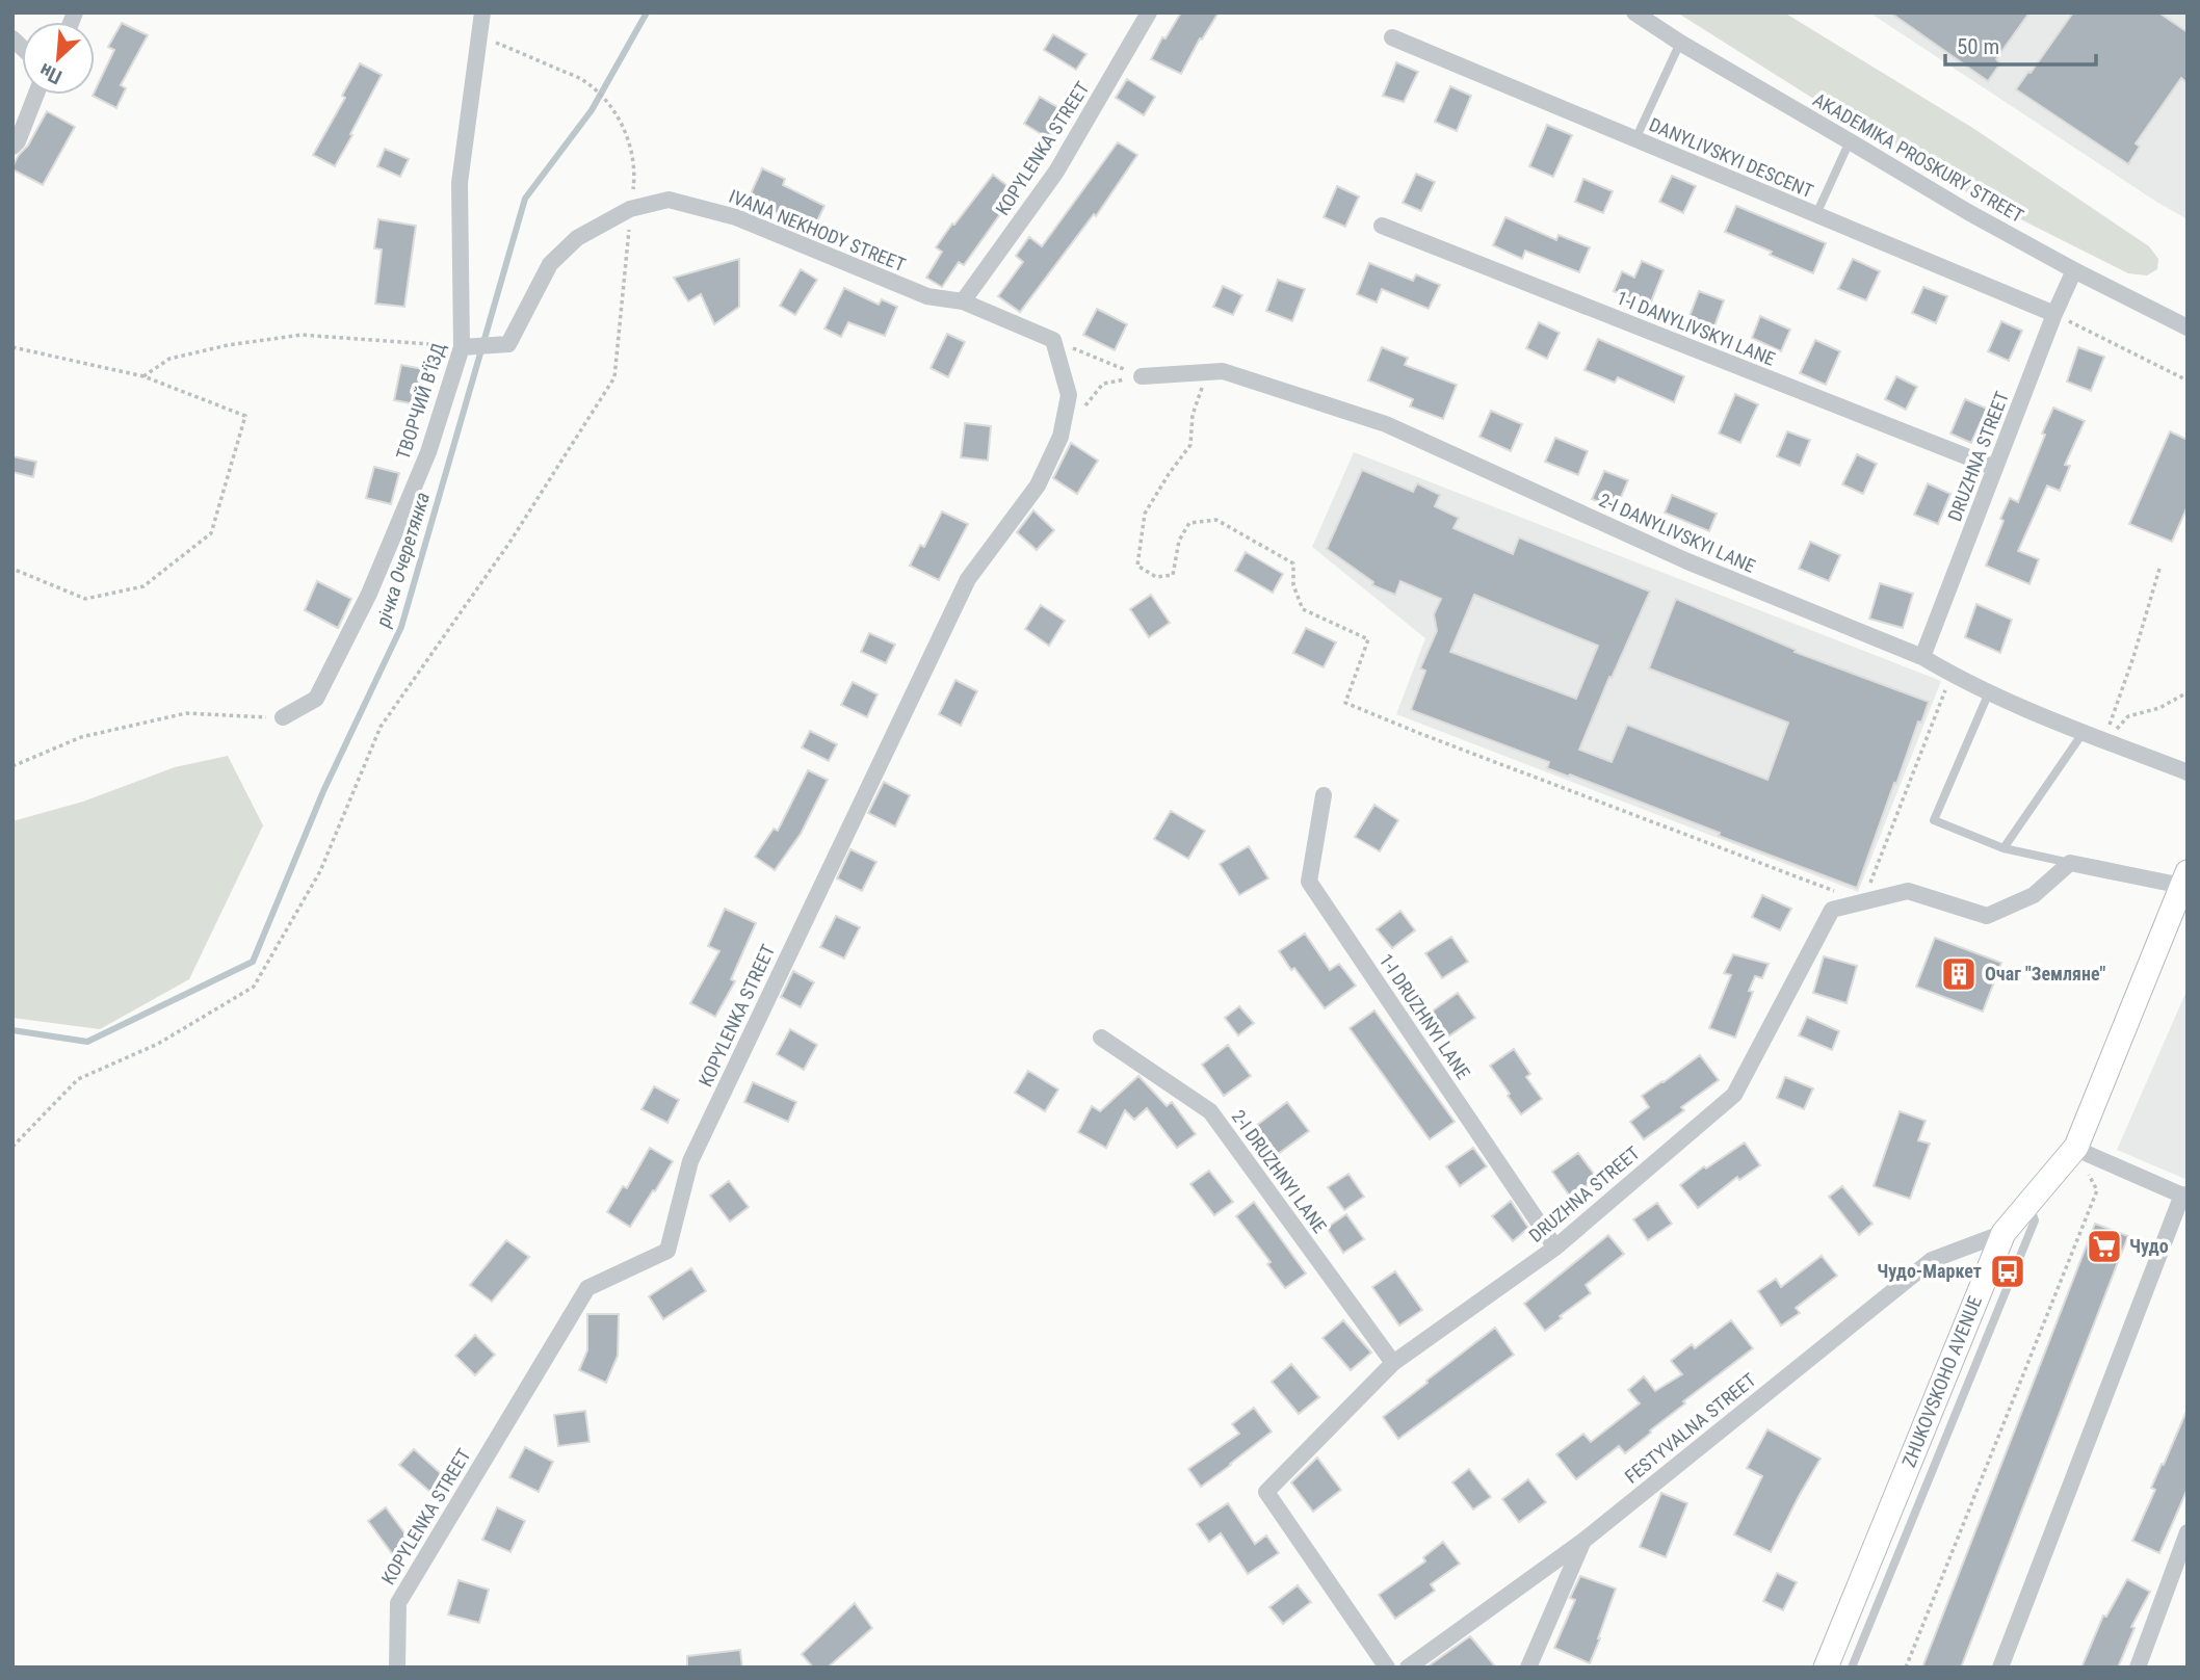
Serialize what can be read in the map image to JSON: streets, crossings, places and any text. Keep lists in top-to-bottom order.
{
  "streets": {
    "street": [
      "KOPYLENKA STREET",
      "DANYLIVSKYI DESCENT",
      "AKADEMIKA PROSKURY STREET",
      "IVANA NEKHODY STREET",
      "1-I DANYLIVSKYI LANE",
      "ТВОРЧИЙ В’ЇЗД",
      "DRUZHNA STREET",
      "2-I DANYLIVSKYI LANE",
      "1-I DRUZHNYI LANE",
      "2-I DRUZHNYI LANE",
      "ZHUKOVSKOHO AVENUE",
      "FESTYVALNA STREET"
    ]
  },
  "crossings": [
    ["KOPYLENKA STREET", "IVANA NEKHODY STREET"],
    ["DANYLIVSKYI DESCENT", "DRUZHNA STREET"],
    ["AKADEMIKA PROSKURY STREET", "DRUZHNA STREET"],
    ["IVANA NEKHODY STREET", "ТВОРЧИЙ В’ЇЗД"],
    ["1-I DANYLIVSKYI LANE", "DRUZHNA STREET"],
    ["DRUZHNA STREET", "2-I DANYLIVSKYI LANE"],
    ["DRUZHNA STREET", "1-I DRUZHNYI LANE"],
    ["DRUZHNA STREET", "2-I DRUZHNYI LANE"],
    ["ZHUKOVSKOHO AVENUE", "FESTYVALNA STREET"]
  ],
  "water": ["річка Очеретянка"],
  "places": {
    "building": ["Очаг \"Земляне\""],
    "supermarket": ["Чудо"],
    "bus stop": ["Чудо-Маркет"]
  },
  "scale_bar": "50 m",
  "north": "bottom left"
}
